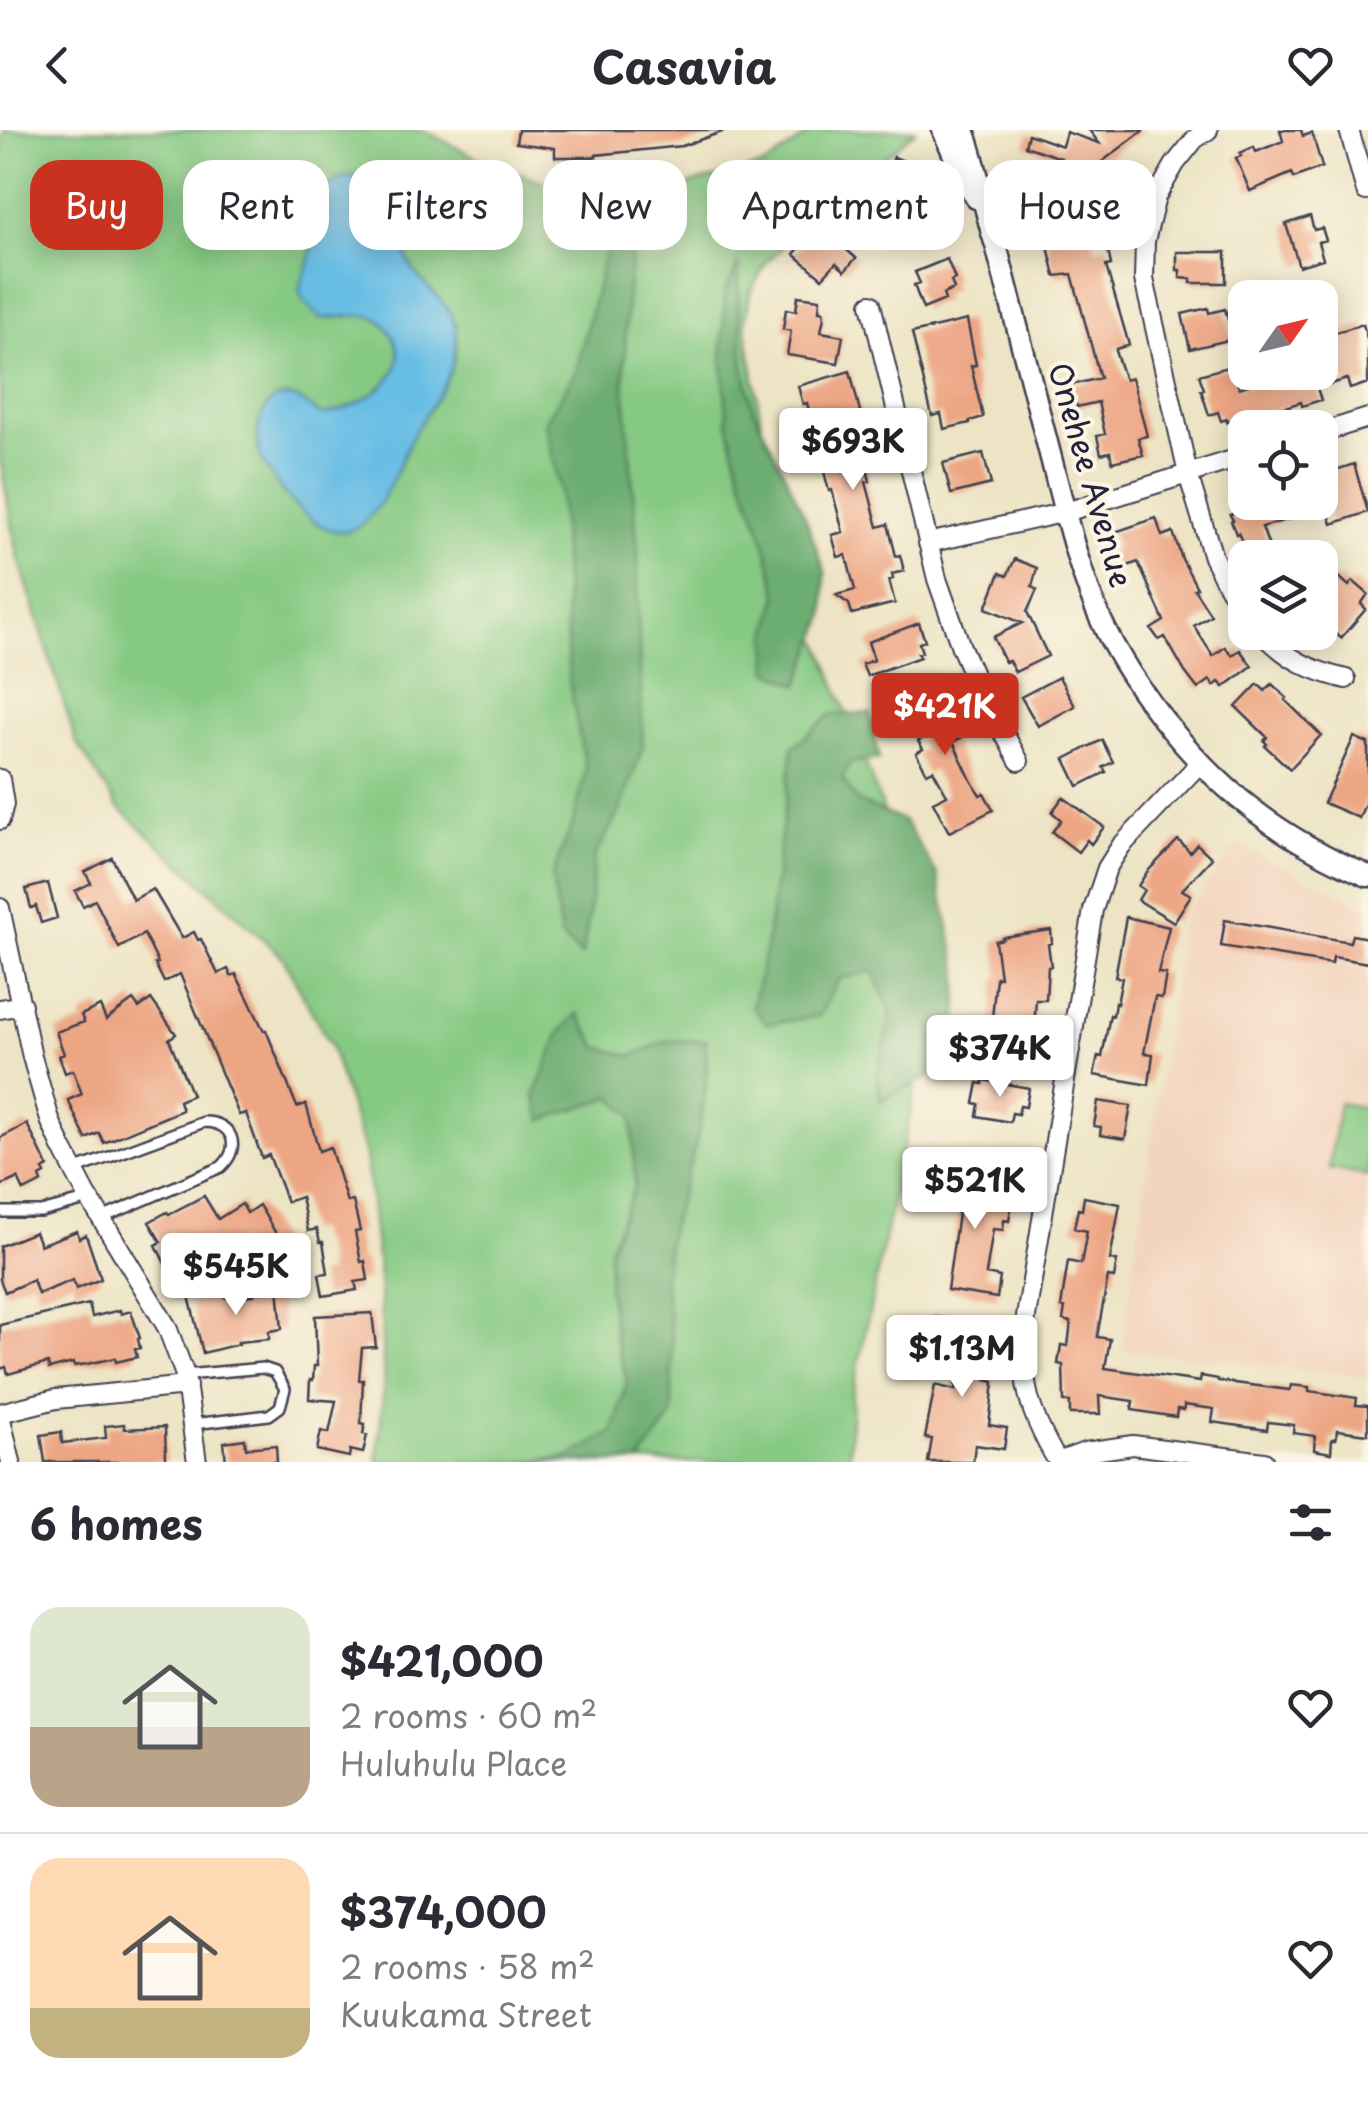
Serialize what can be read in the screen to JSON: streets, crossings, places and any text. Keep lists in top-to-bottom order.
{
  "streets": {
    "street": ["Onehee Avenue"]
  },
  "north": "top right",
  "page": {
    "header": "Casavia",
    "chip": [
      "Buy",
      "Rent",
      "Filters",
      "New",
      "Apartment",
      "House"
    ],
    "price": [
      "$693K",
      "$421K",
      "$374K",
      "$521K",
      "$545K",
      "$1.13M"
    ],
    "heading": "6 homes",
    "list": [
      {
        "name": "$421,000",
        "note": "2 rooms · 60 m² · Huluhulu Place"
      },
      {
        "name": "$374,000",
        "note": "2 rooms · 58 m² · Kuukama Street"
      }
    ]
  }
}
